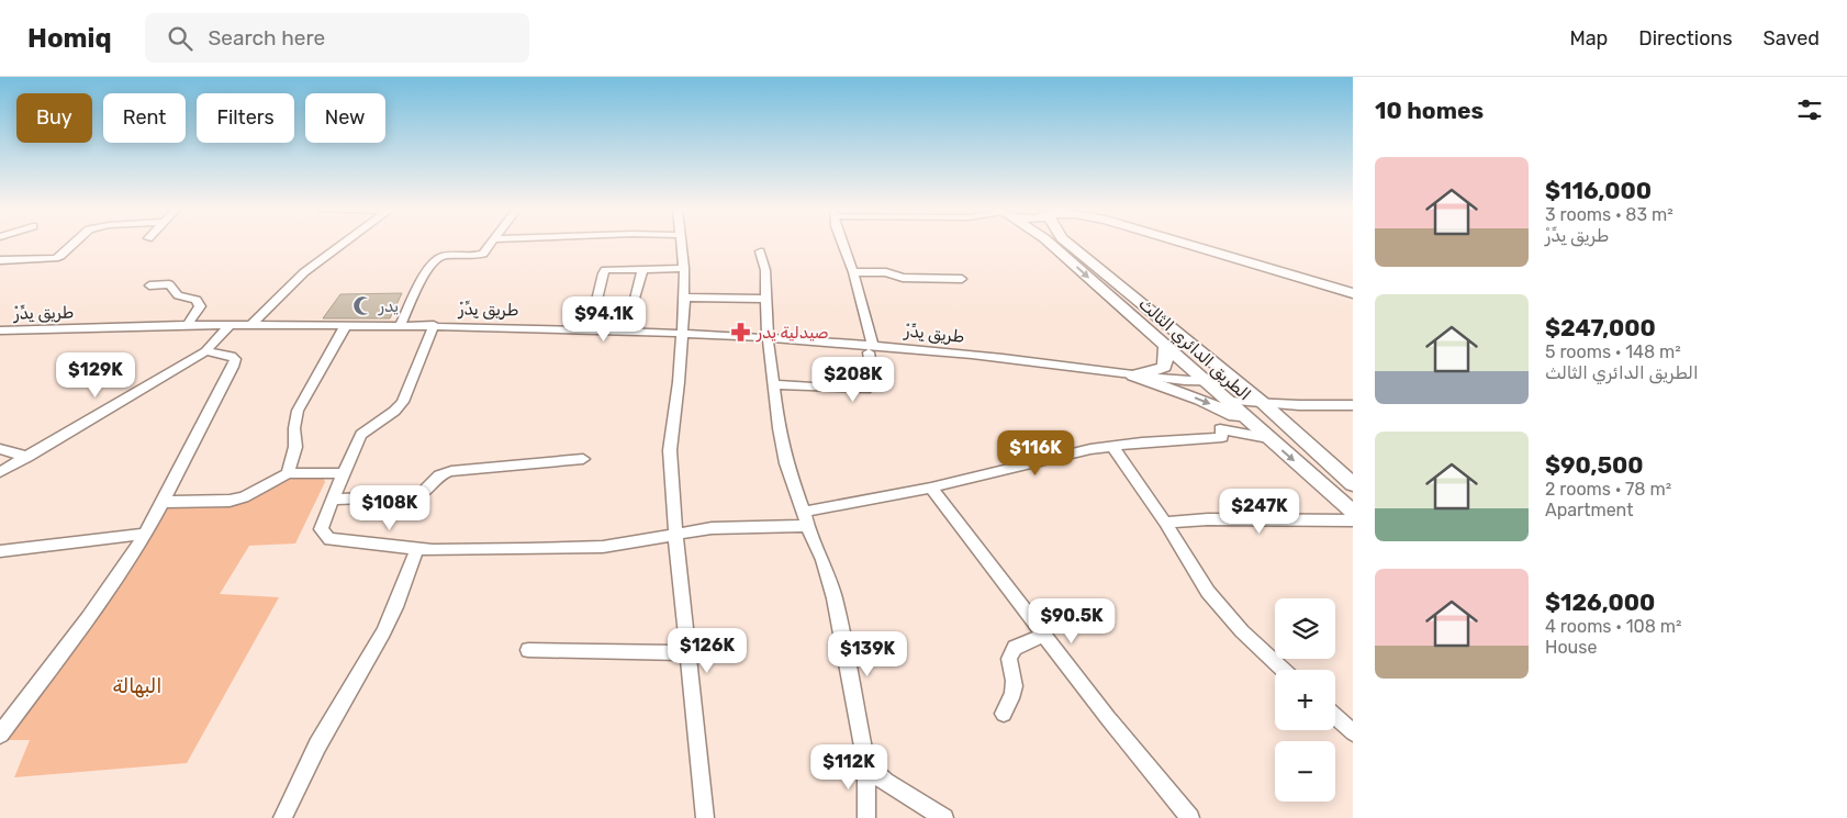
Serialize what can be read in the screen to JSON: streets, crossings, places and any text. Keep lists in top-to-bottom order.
{
  "streets": {
    "main road": ["الطريق الدائري الثالث"],
    "street": ["طريق يِدِّرْ"]
  },
  "crossings": [
    ["طريق يِدِّرْ", "الطريق الدائري الثالث"]
  ],
  "parks": ["البهالة"],
  "places": {
    "mosque": ["يدر"],
    "pharmacy": ["صيدلية يدر"]
  },
  "page": {
    "header": "Homiq",
    "search": "Search here",
    "nav": ["Map", "Directions", "Saved"],
    "heading": "10 homes",
    "chip": [
      "Buy",
      "Rent",
      "Filters",
      "New"
    ],
    "list": [
      {
        "name": "$116,000",
        "note": "3 rooms · 83 m² · طريق يِدِّرْ"
      },
      {
        "name": "$247,000",
        "note": "5 rooms · 148 m² · الطريق الدائري الثالث"
      },
      {
        "name": "$90,500",
        "note": "2 rooms · 78 m² · Apartment"
      },
      {
        "name": "$126,000",
        "note": "4 rooms · 108 m² · House"
      }
    ],
    "price": [
      "$94.1K",
      "$129K",
      "$208K",
      "$116K",
      "$108K",
      "$247K",
      "$90.5K",
      "$126K",
      "$139K",
      "$112K"
    ],
    "map_buttons": ["+", "−"]
  }
}
